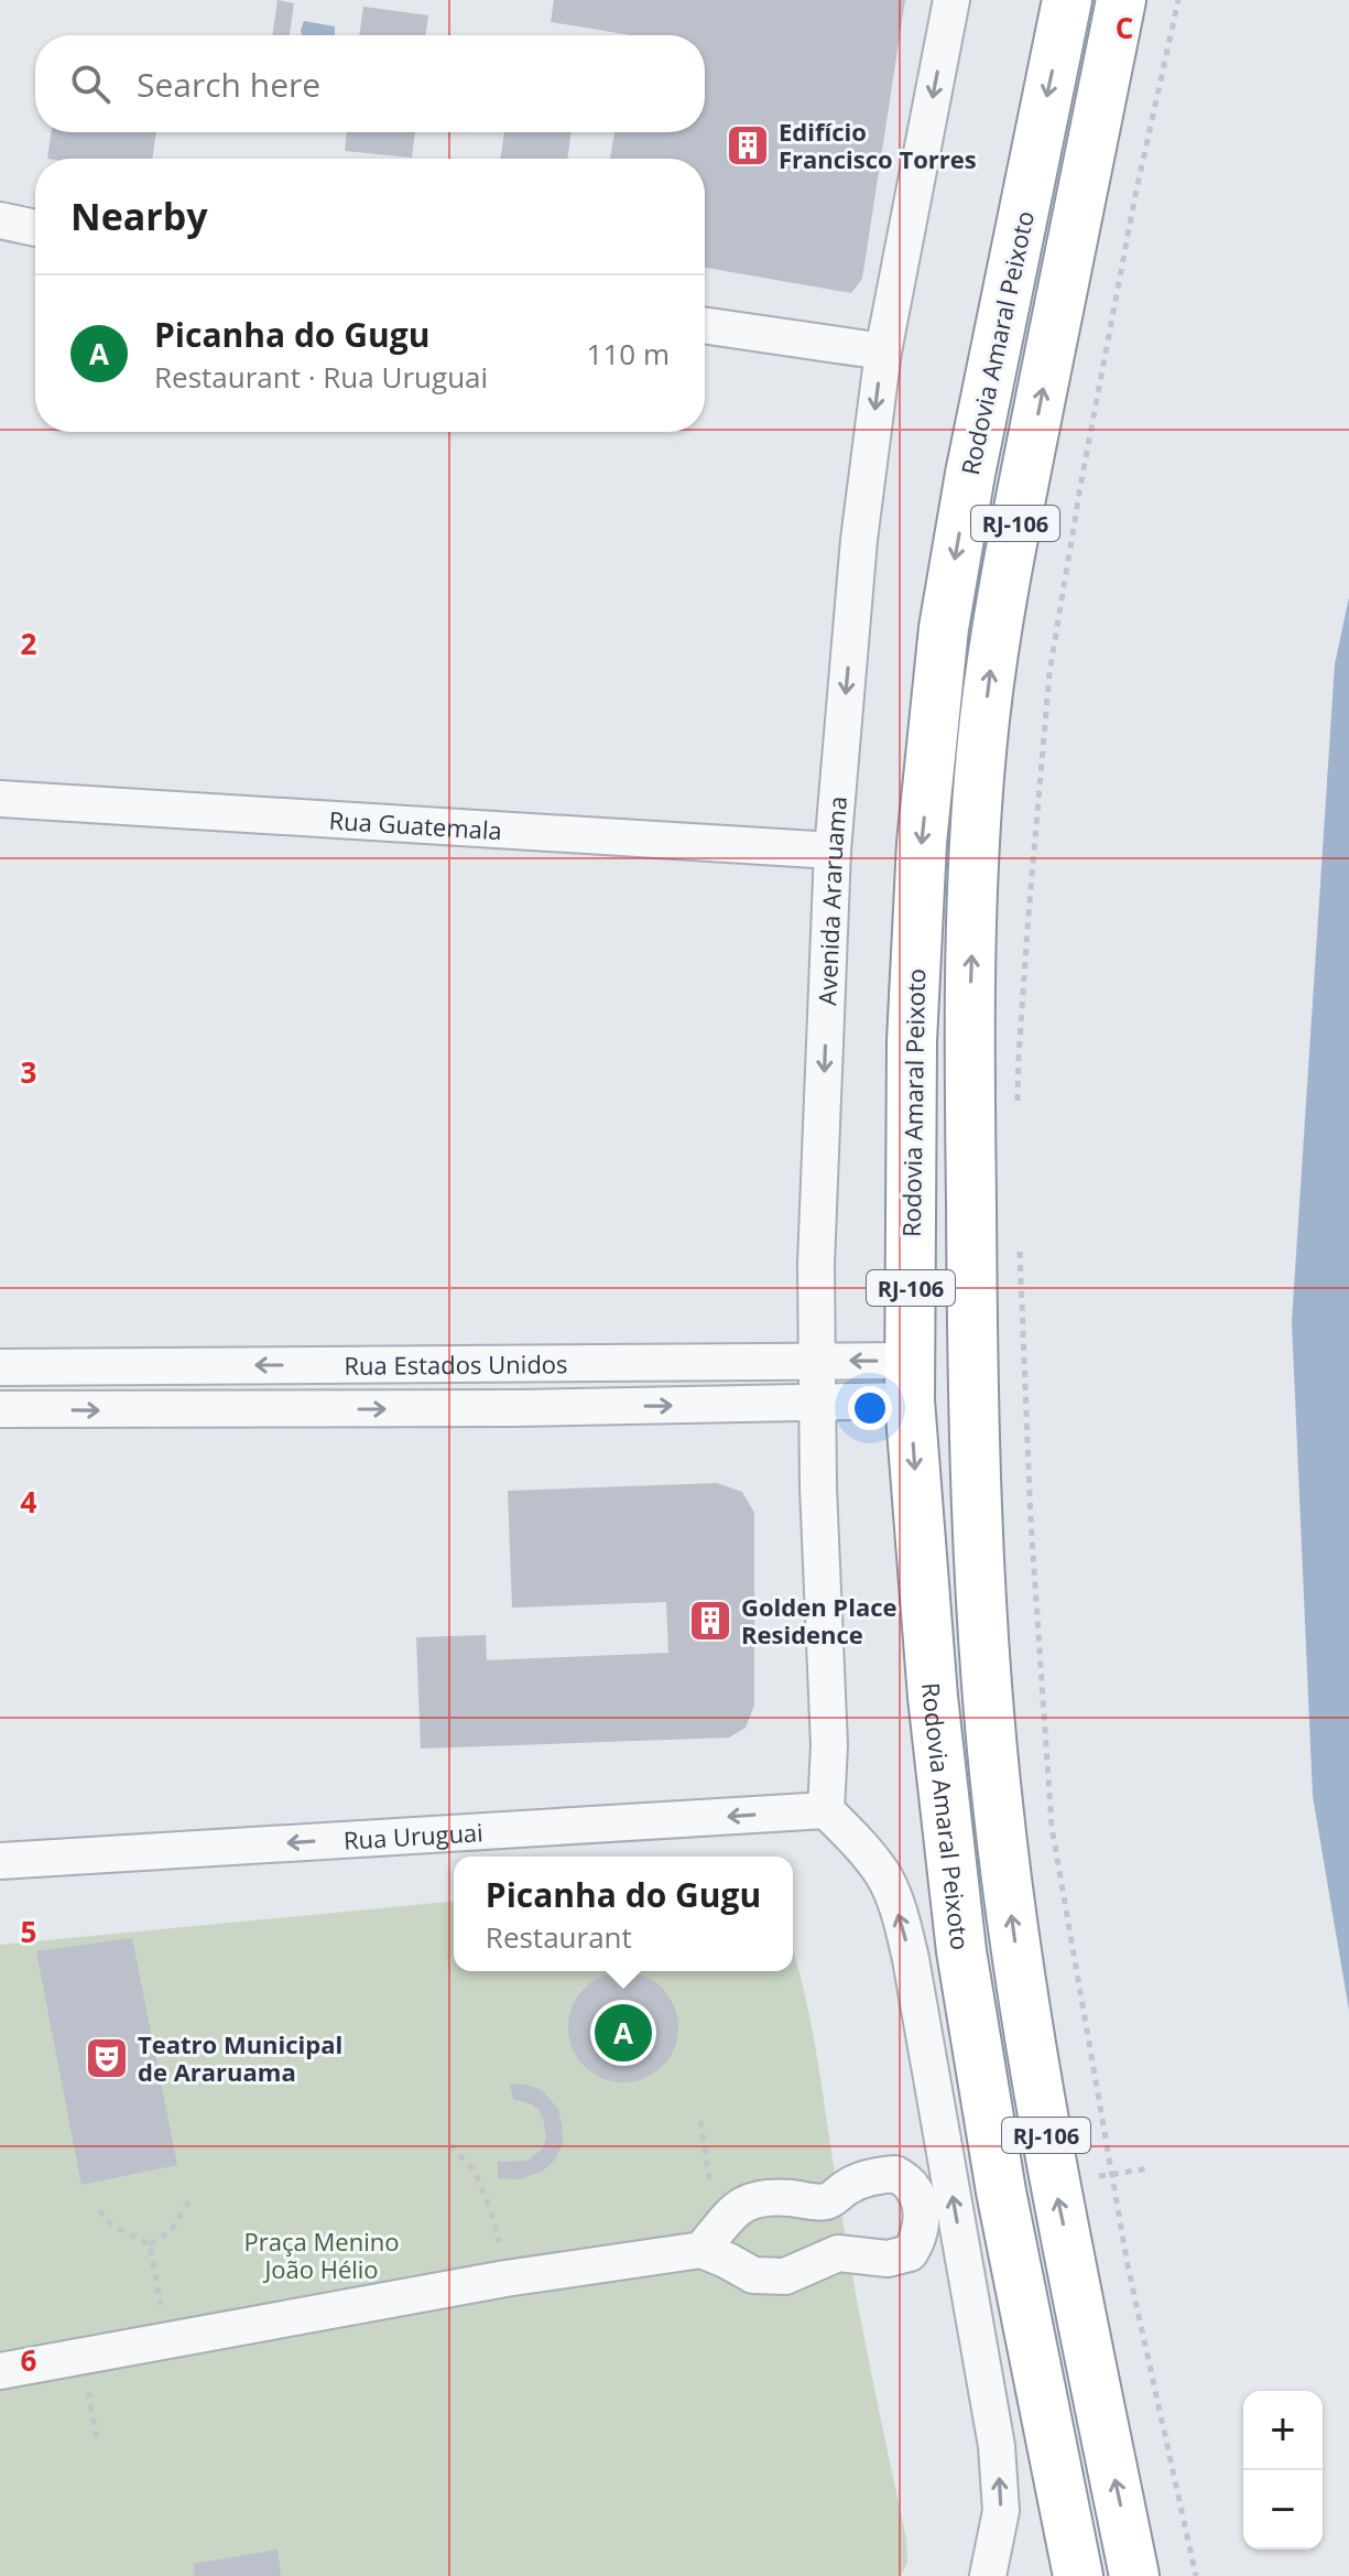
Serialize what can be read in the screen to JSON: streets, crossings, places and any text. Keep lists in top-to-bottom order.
{
  "streets": {
    "highway": ["Rodovia Amaral Peixoto", "RJ-106"],
    "street": [
      "Rua Guatemala",
      "Avenida Araruama",
      "Rua Estados Unidos",
      "Rua Uruguai"
    ]
  },
  "crossings": [
    ["Rodovia Amaral Peixoto", "Rua Estados Unidos"],
    ["Rua Guatemala", "Avenida Araruama"],
    ["Avenida Araruama", "Rua Estados Unidos"],
    ["Avenida Araruama", "Rua Uruguai"]
  ],
  "one_way": ["Avenida Araruama", "Rua Uruguai"],
  "parks": ["Praça Menino João Hélio"],
  "places": {
    "building": ["Edifício Francisco Torres", "Golden Place Residence"],
    "theatre": ["Teatro Municipal de Araruama"]
  },
  "page": {
    "search": "Search here",
    "heading": "Nearby",
    "list": [
      {
        "mark": "A",
        "name": "Picanha do Gugu",
        "note": "Restaurant · Rua Uruguai",
        "value": "110 m"
      }
    ],
    "popup": ["Picanha do Gugu", "Restaurant"],
    "pins": "A",
    "map_buttons": ["+", "−"]
  },
  "grid": {
    "columns": ["C"],
    "rows": [
      "2",
      "3",
      "4",
      "5",
      "6"
    ]
  }
}
